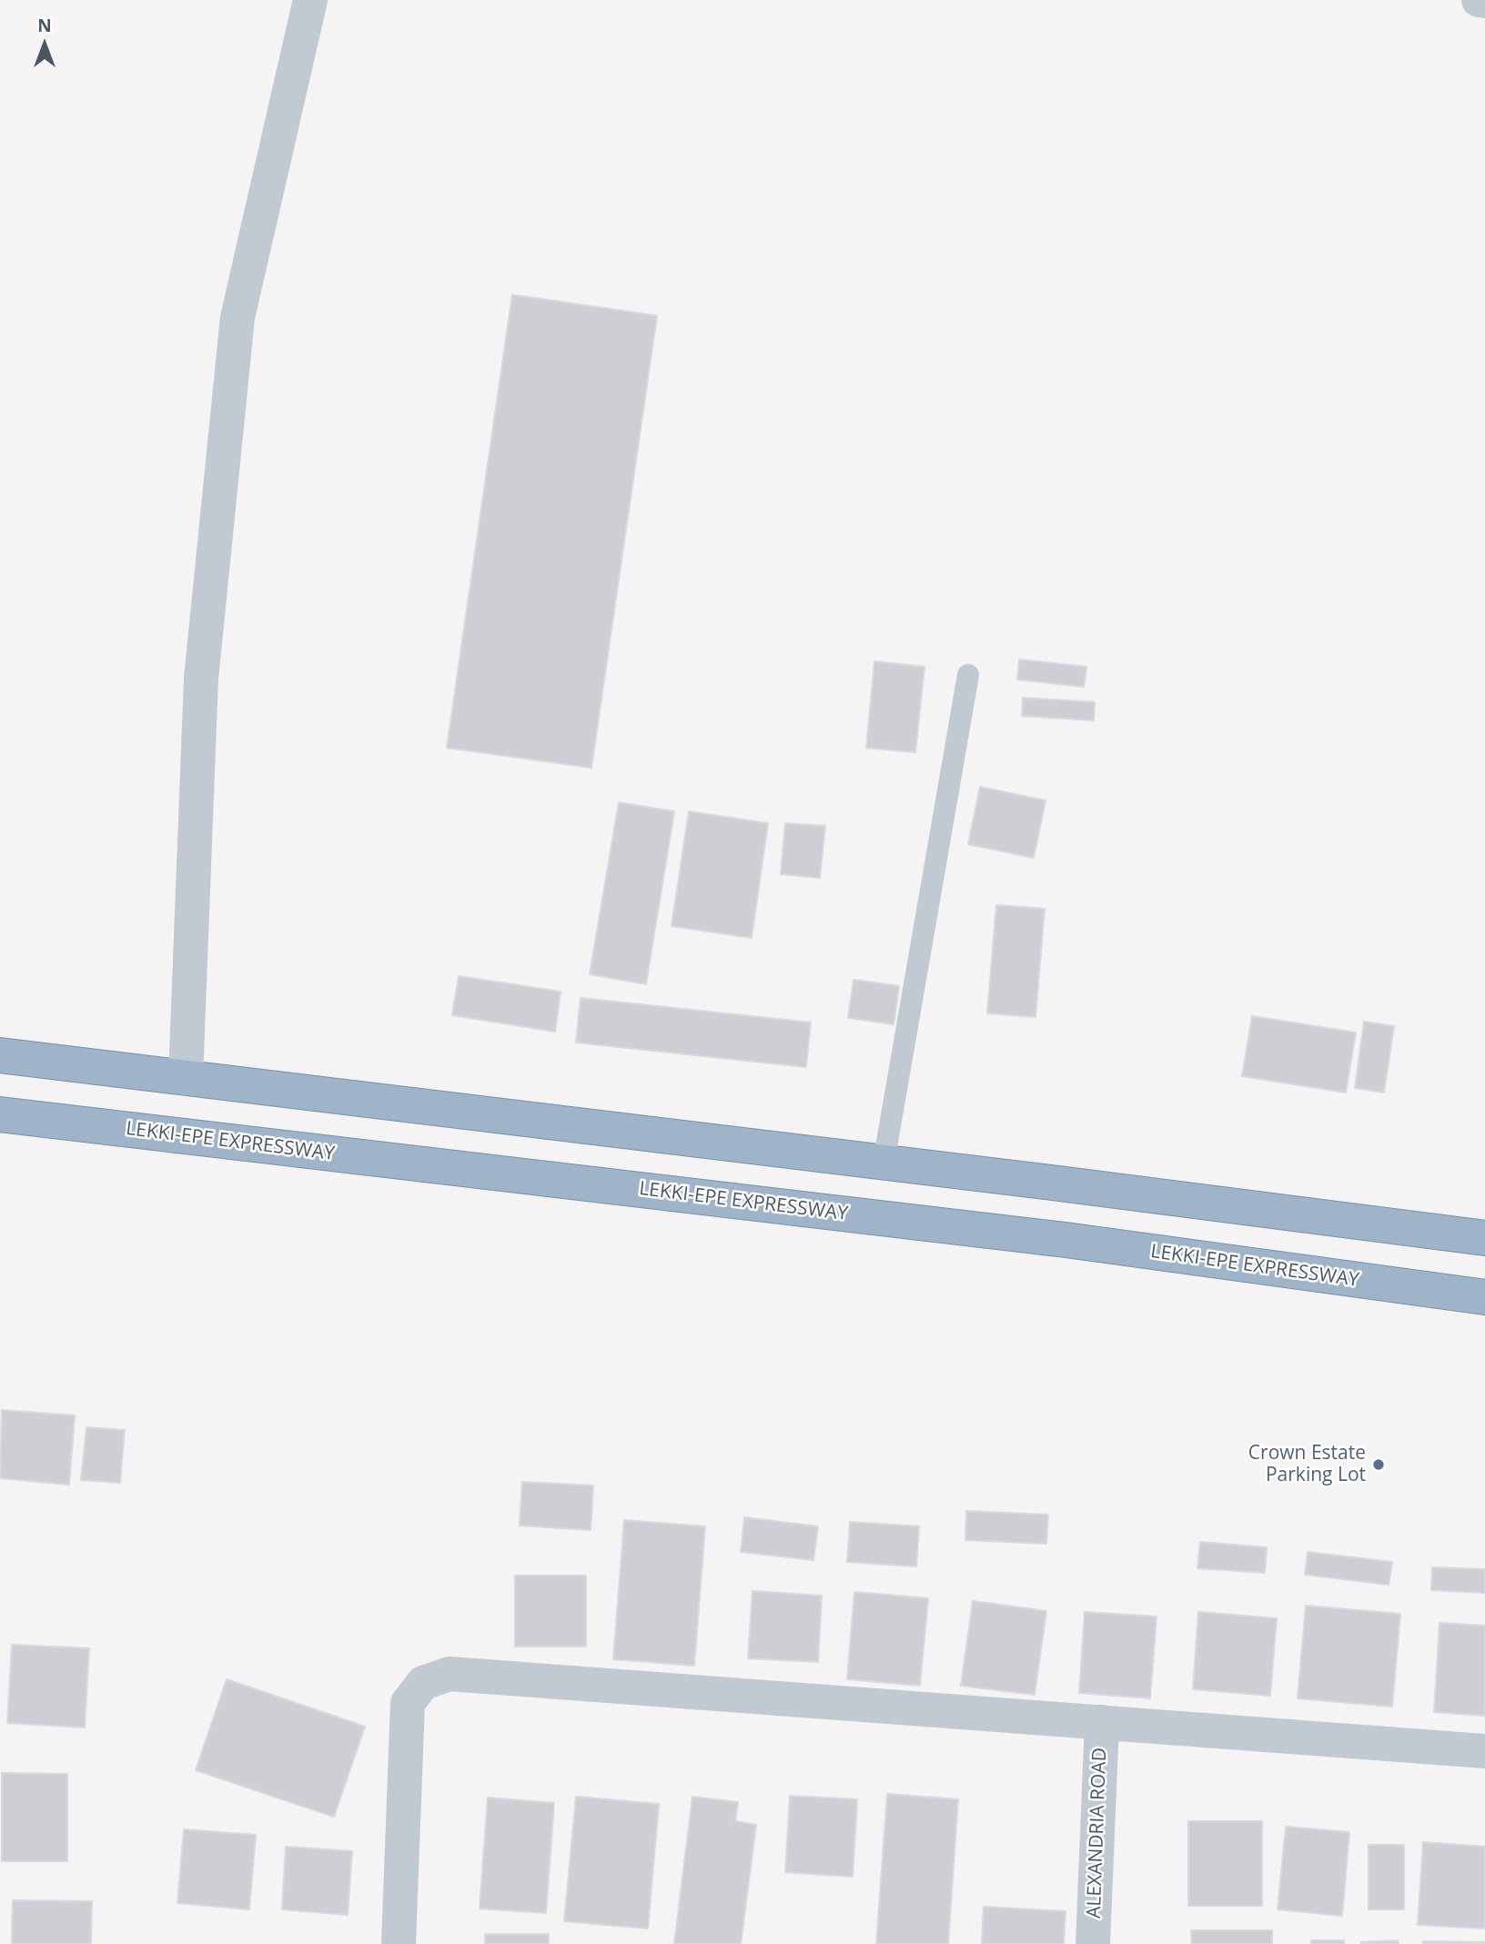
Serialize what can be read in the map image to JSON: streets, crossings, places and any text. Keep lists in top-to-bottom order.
{
  "streets": {
    "highway": ["LEKKI-EPE EXPRESSWAY"],
    "street": ["ALEXANDRIA ROAD"]
  },
  "places": ["Crown Estate Parking Lot"],
  "north": "top"
}
